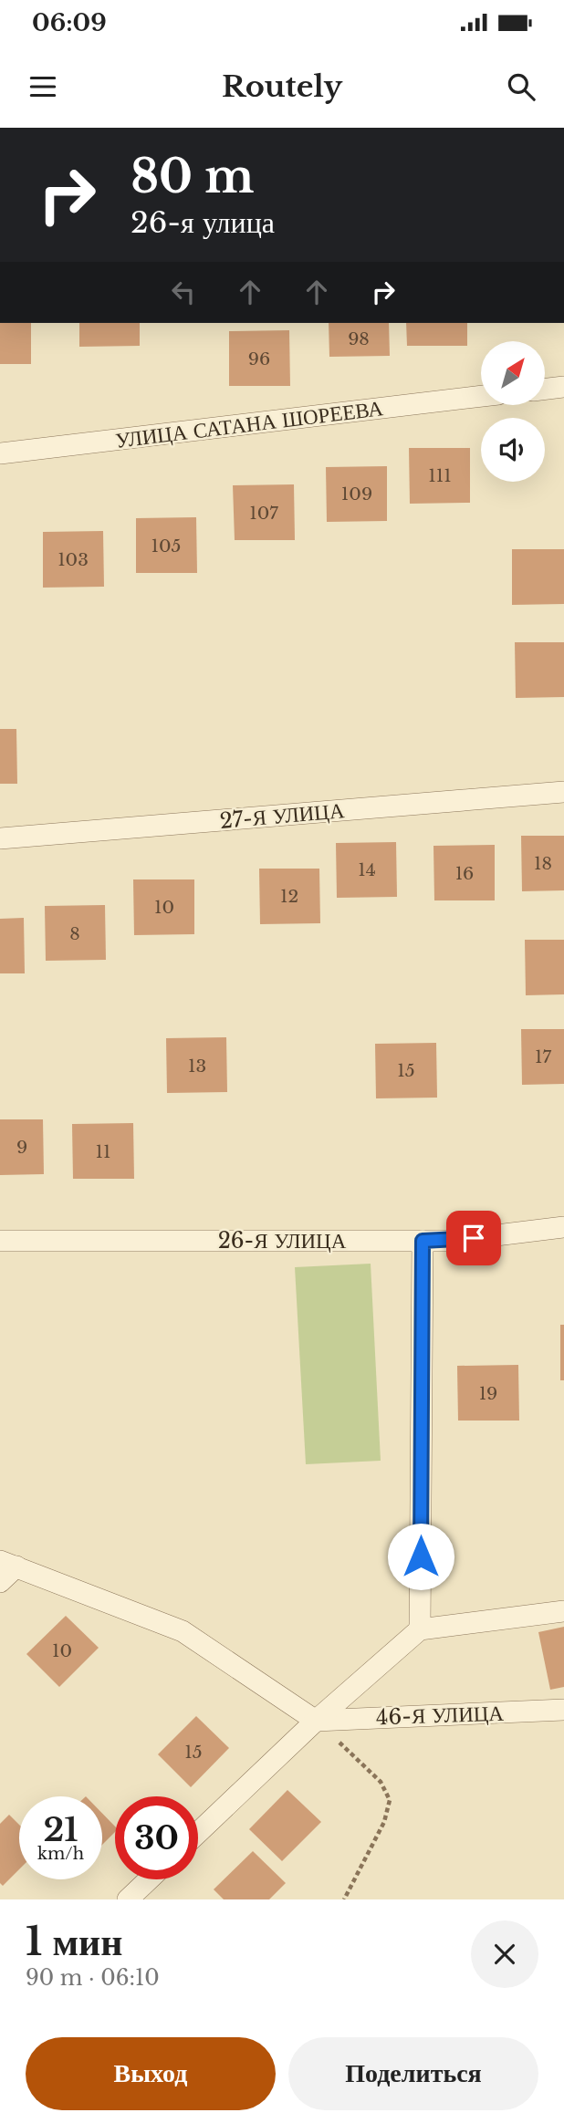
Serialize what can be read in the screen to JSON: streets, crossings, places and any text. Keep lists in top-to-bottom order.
{
  "streets": {
    "street": [
      "УЛИЦА САТАНА ШОРЕЕВА",
      "27-Я УЛИЦА",
      "26-Я УЛИЦА",
      "46-Я УЛИЦА"
    ]
  },
  "house_numbers": [
    "98",
    "96",
    "111",
    "109",
    "107",
    "105",
    "103",
    "18",
    "14",
    "16",
    "12",
    "10",
    "8",
    "17",
    "13",
    "15",
    "9",
    "11",
    "19",
    "10",
    "15"
  ],
  "north": "top right",
  "page": {
    "status": "06:09",
    "header": "Routely",
    "turn": ["80 m", "26-я улица"],
    "speed": "21 km/h",
    "limit": "30",
    "heading": ["1 мин", "90 m · 06:10"],
    "buttons": ["Выход", "Поделиться"]
  }
}
